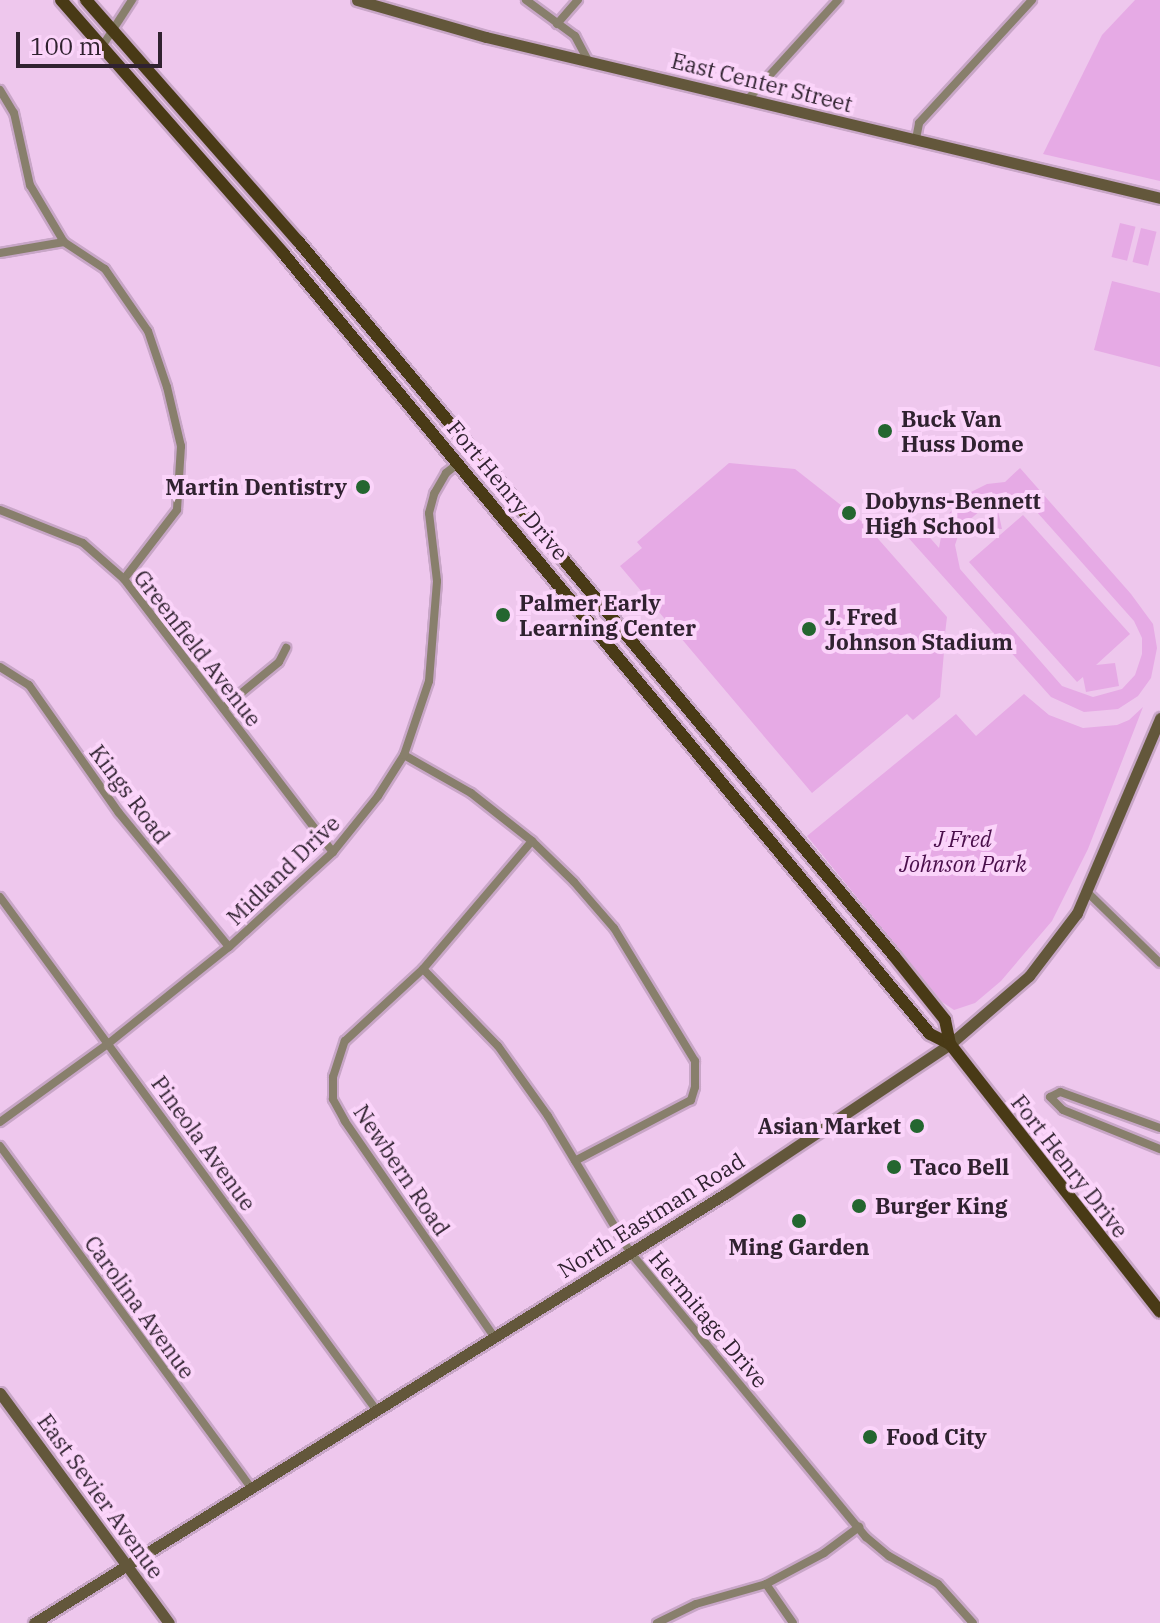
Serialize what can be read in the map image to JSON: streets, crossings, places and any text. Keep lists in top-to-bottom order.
{
  "streets": {
    "main road": [
      "East Center Street",
      "Fort Henry Drive",
      "North Eastman Road",
      "East Sevier Avenue"
    ],
    "street": [
      "Greenfield Avenue",
      "Kings Road",
      "Midland Drive",
      "Pineola Avenue",
      "Newbern Road",
      "Carolina Avenue",
      "Hermitage Drive"
    ]
  },
  "crossings": [
    ["Fort Henry Drive", "Midland Drive"],
    ["Fort Henry Drive", "North Eastman Road"],
    ["Greenfield Avenue", "Midland Drive"],
    ["Kings Road", "Midland Drive"],
    ["Midland Drive", "Pineola Avenue"],
    ["Pineola Avenue", "North Eastman Road"],
    ["Newbern Road", "North Eastman Road"],
    ["Newbern Road", "Hermitage Drive"],
    ["North Eastman Road", "Carolina Avenue"],
    ["North Eastman Road", "Hermitage Drive"],
    ["North Eastman Road", "East Sevier Avenue"]
  ],
  "parks": ["J Fred Johnson Park"],
  "places": [
    "Buck Van Huss Dome",
    "Martin Dentistry",
    "Dobyns-Bennett High School",
    "Palmer Early Learning Center",
    "J. Fred Johnson Stadium",
    "Asian Market",
    "Taco Bell",
    "Burger King",
    "Ming Garden",
    "Food City"
  ],
  "scale_bar": "100 m"
}
